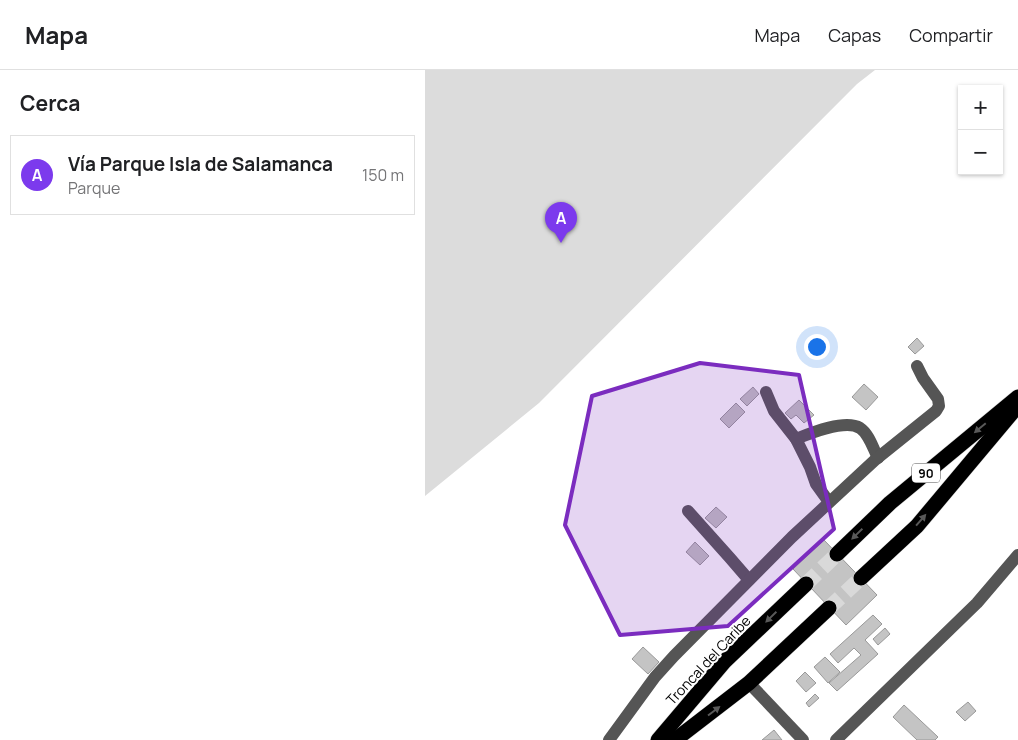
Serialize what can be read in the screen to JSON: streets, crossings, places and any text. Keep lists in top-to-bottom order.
{
  "streets": {
    "highway": ["90", "Troncal del Caribe"]
  },
  "page": {
    "header": "Mapa",
    "nav": ["Mapa", "Capas", "Compartir"],
    "heading": "Cerca",
    "map_buttons": ["+", "−"],
    "list": [
      {
        "mark": "A",
        "name": "Vía Parque Isla de Salamanca",
        "note": "Parque",
        "value": "150 m"
      }
    ],
    "pins": "A"
  }
}
